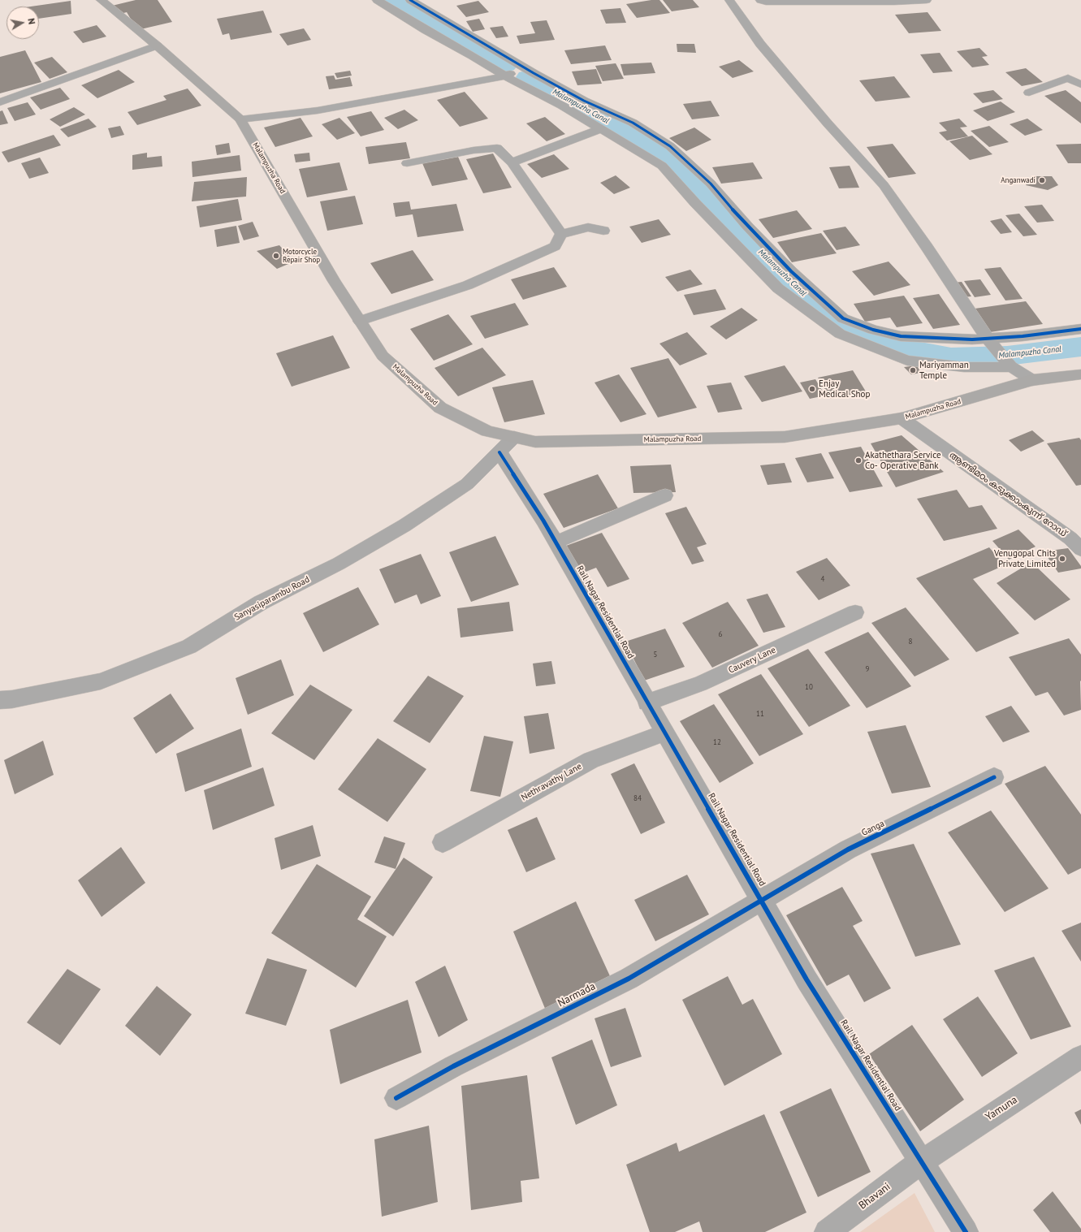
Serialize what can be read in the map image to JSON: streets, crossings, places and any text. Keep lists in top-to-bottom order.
{
  "streets": {
    "main road": ["Malampuzha Road"],
    "street": [
      "ആണ്ടിമഠം കടുക്കാംകുന്ന് റോഡ്",
      "Sanyasiparambu Road",
      "Rail Nagar Residential Road",
      "Cauvery Lane",
      "Nethravathy Lane",
      "Ganga",
      "Narmada",
      "Yamuna",
      "Bhavani"
    ]
  },
  "crossings": [
    ["Malampuzha Road", "ആണ്ടിമഠം കടുക്കാംകുന്ന് റോഡ്"],
    ["Malampuzha Road", "Sanyasiparambu Road"],
    ["Sanyasiparambu Road", "Rail Nagar Residential Road"],
    ["Rail Nagar Residential Road", "Cauvery Lane"],
    ["Rail Nagar Residential Road", "Nethravathy Lane"],
    ["Rail Nagar Residential Road", "Ganga"],
    ["Rail Nagar Residential Road", "Narmada"],
    ["Rail Nagar Residential Road", "Yamuna"],
    ["Rail Nagar Residential Road", "Bhavani"],
    ["Ganga", "Narmada"],
    ["Yamuna", "Bhavani"]
  ],
  "water": ["Malampuzha Canal"],
  "places": [
    "Anganwadi",
    "Motorcycle Repair Shop",
    "Mariyamman Temple",
    "Enjay Medical Shop",
    "Akathethara Service Co- Operative Bank",
    "Venugopal Chits Private Limited"
  ],
  "house_numbers": [
    "4",
    "6",
    "8",
    "5",
    "9",
    "10",
    "11",
    "12",
    "84"
  ],
  "north": "right"
}
